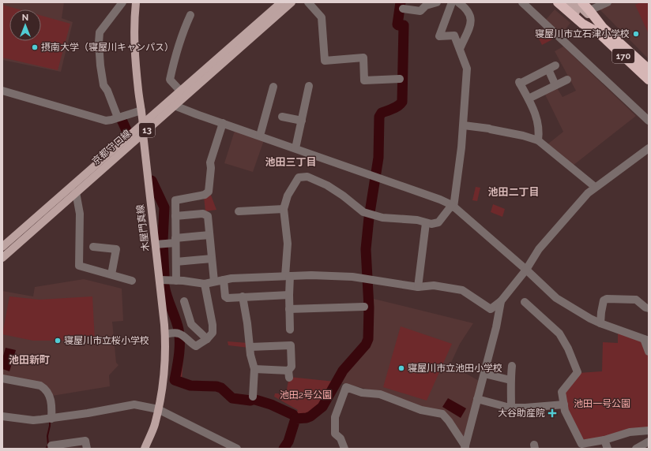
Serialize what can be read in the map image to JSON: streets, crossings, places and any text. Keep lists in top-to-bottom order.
{
  "streets": {
    "highway": ["170"],
    "main road": ["13", "京都守口線", "木屋門真線"]
  },
  "crossings": [
    ["京都守口線", "木屋門真線"]
  ],
  "districts": ["池田三丁目", "池田二丁目", "池田新町"],
  "parks": ["池田2号公園", "池田一号公園"],
  "places": {
    "other": [
      "寝屋川市立石津小学校",
      "摂南大学（寝屋川キャンパス）",
      "寝屋川市立桜小学校",
      "寝屋川市立池田小学校"
    ],
    "health": ["大谷助産院"]
  },
  "north": "top"
}
